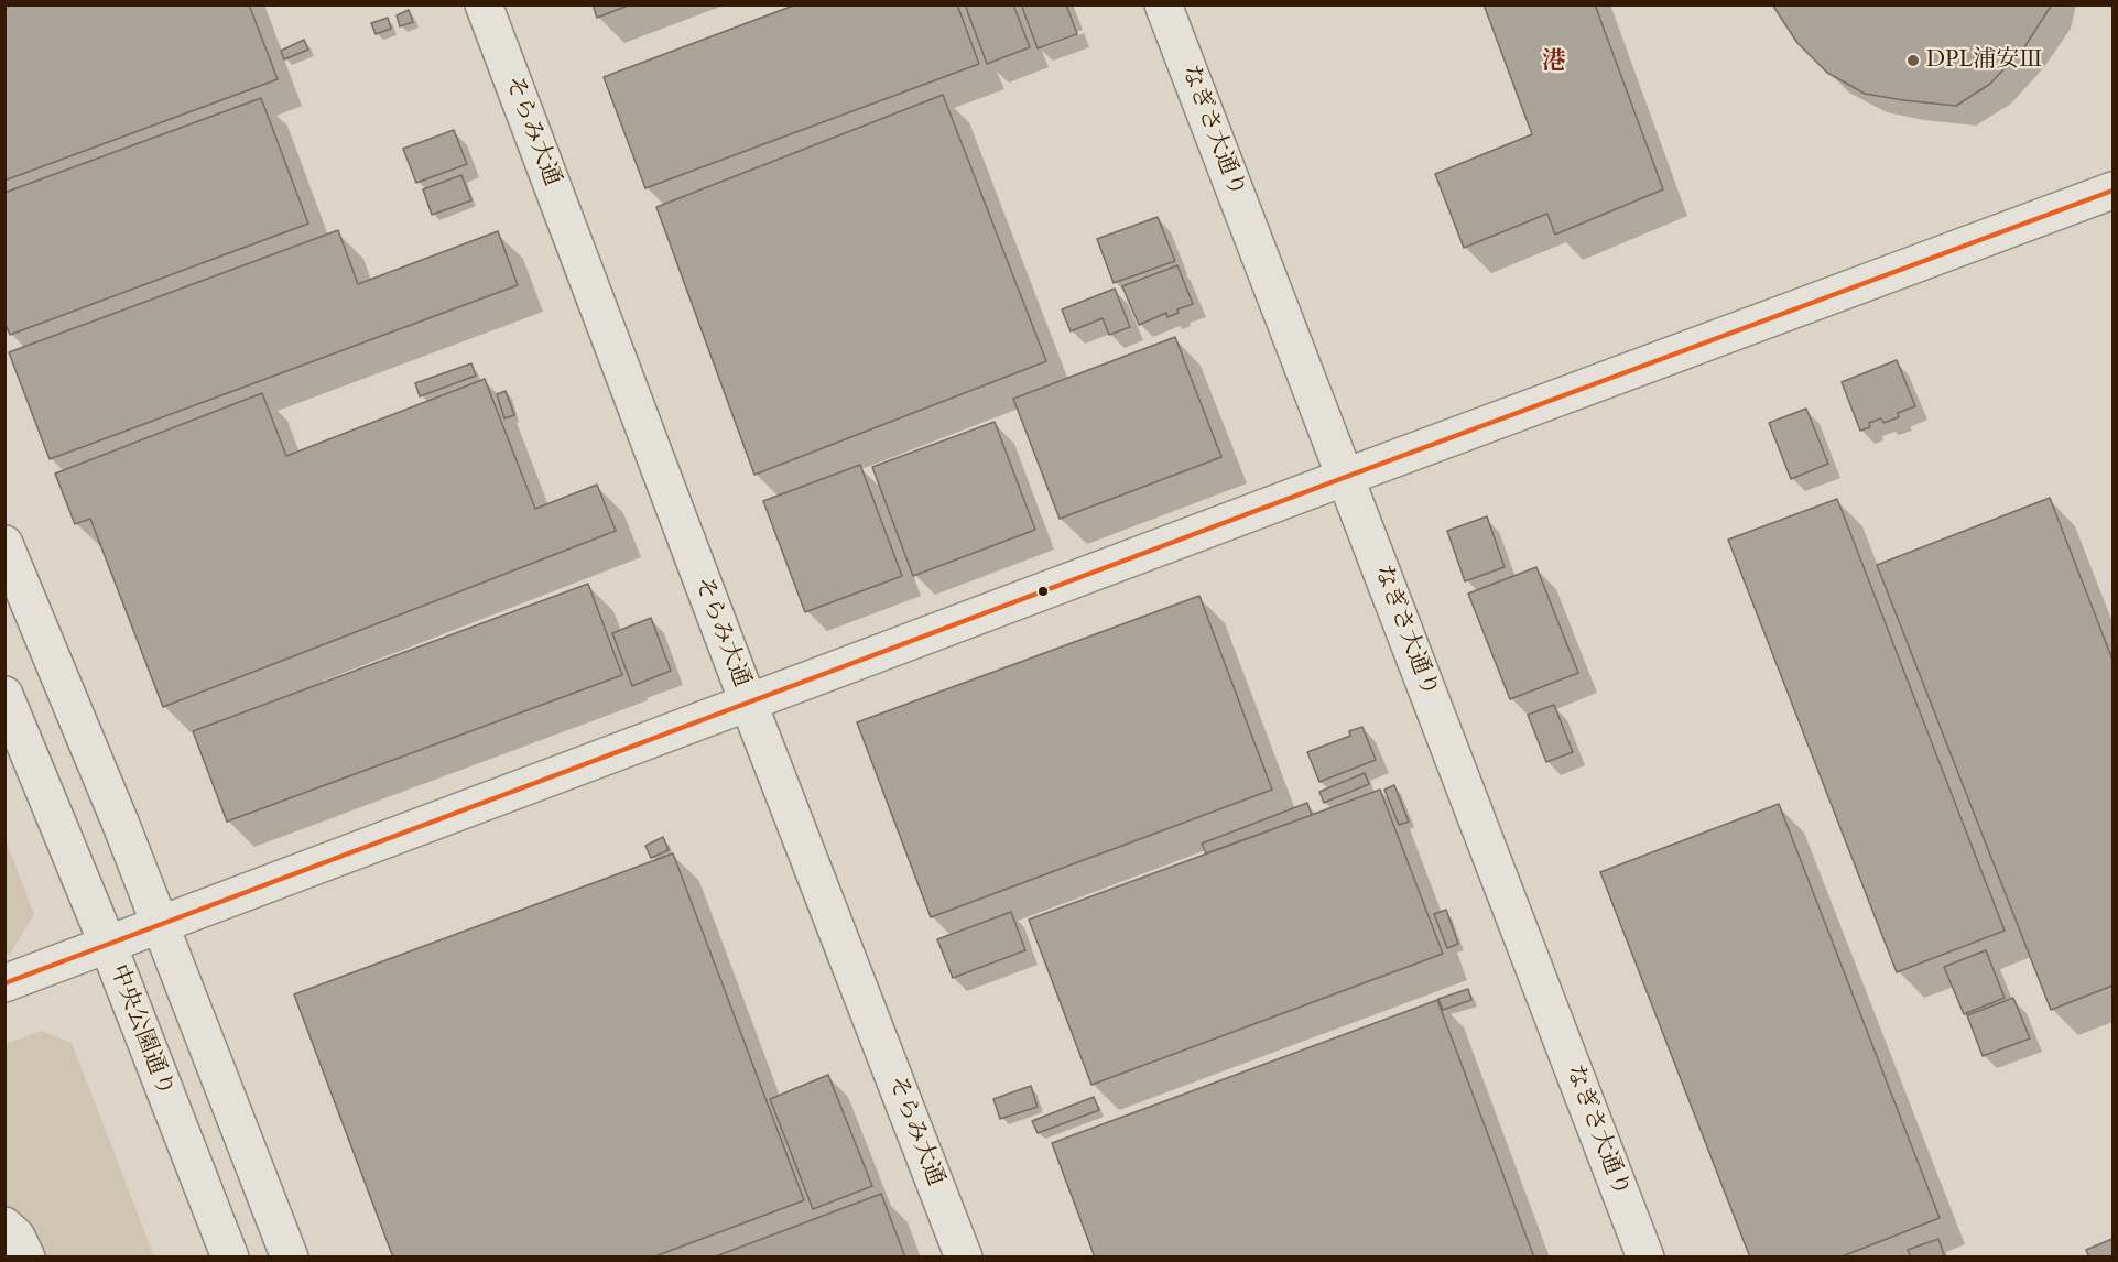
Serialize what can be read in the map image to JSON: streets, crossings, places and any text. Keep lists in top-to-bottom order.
{
  "streets": {
    "street": ["そらみ大通", "なぎさ大通り", "中央公園通り"]
  },
  "districts": ["港"],
  "places": ["DPL浦安Ⅲ"]
}
